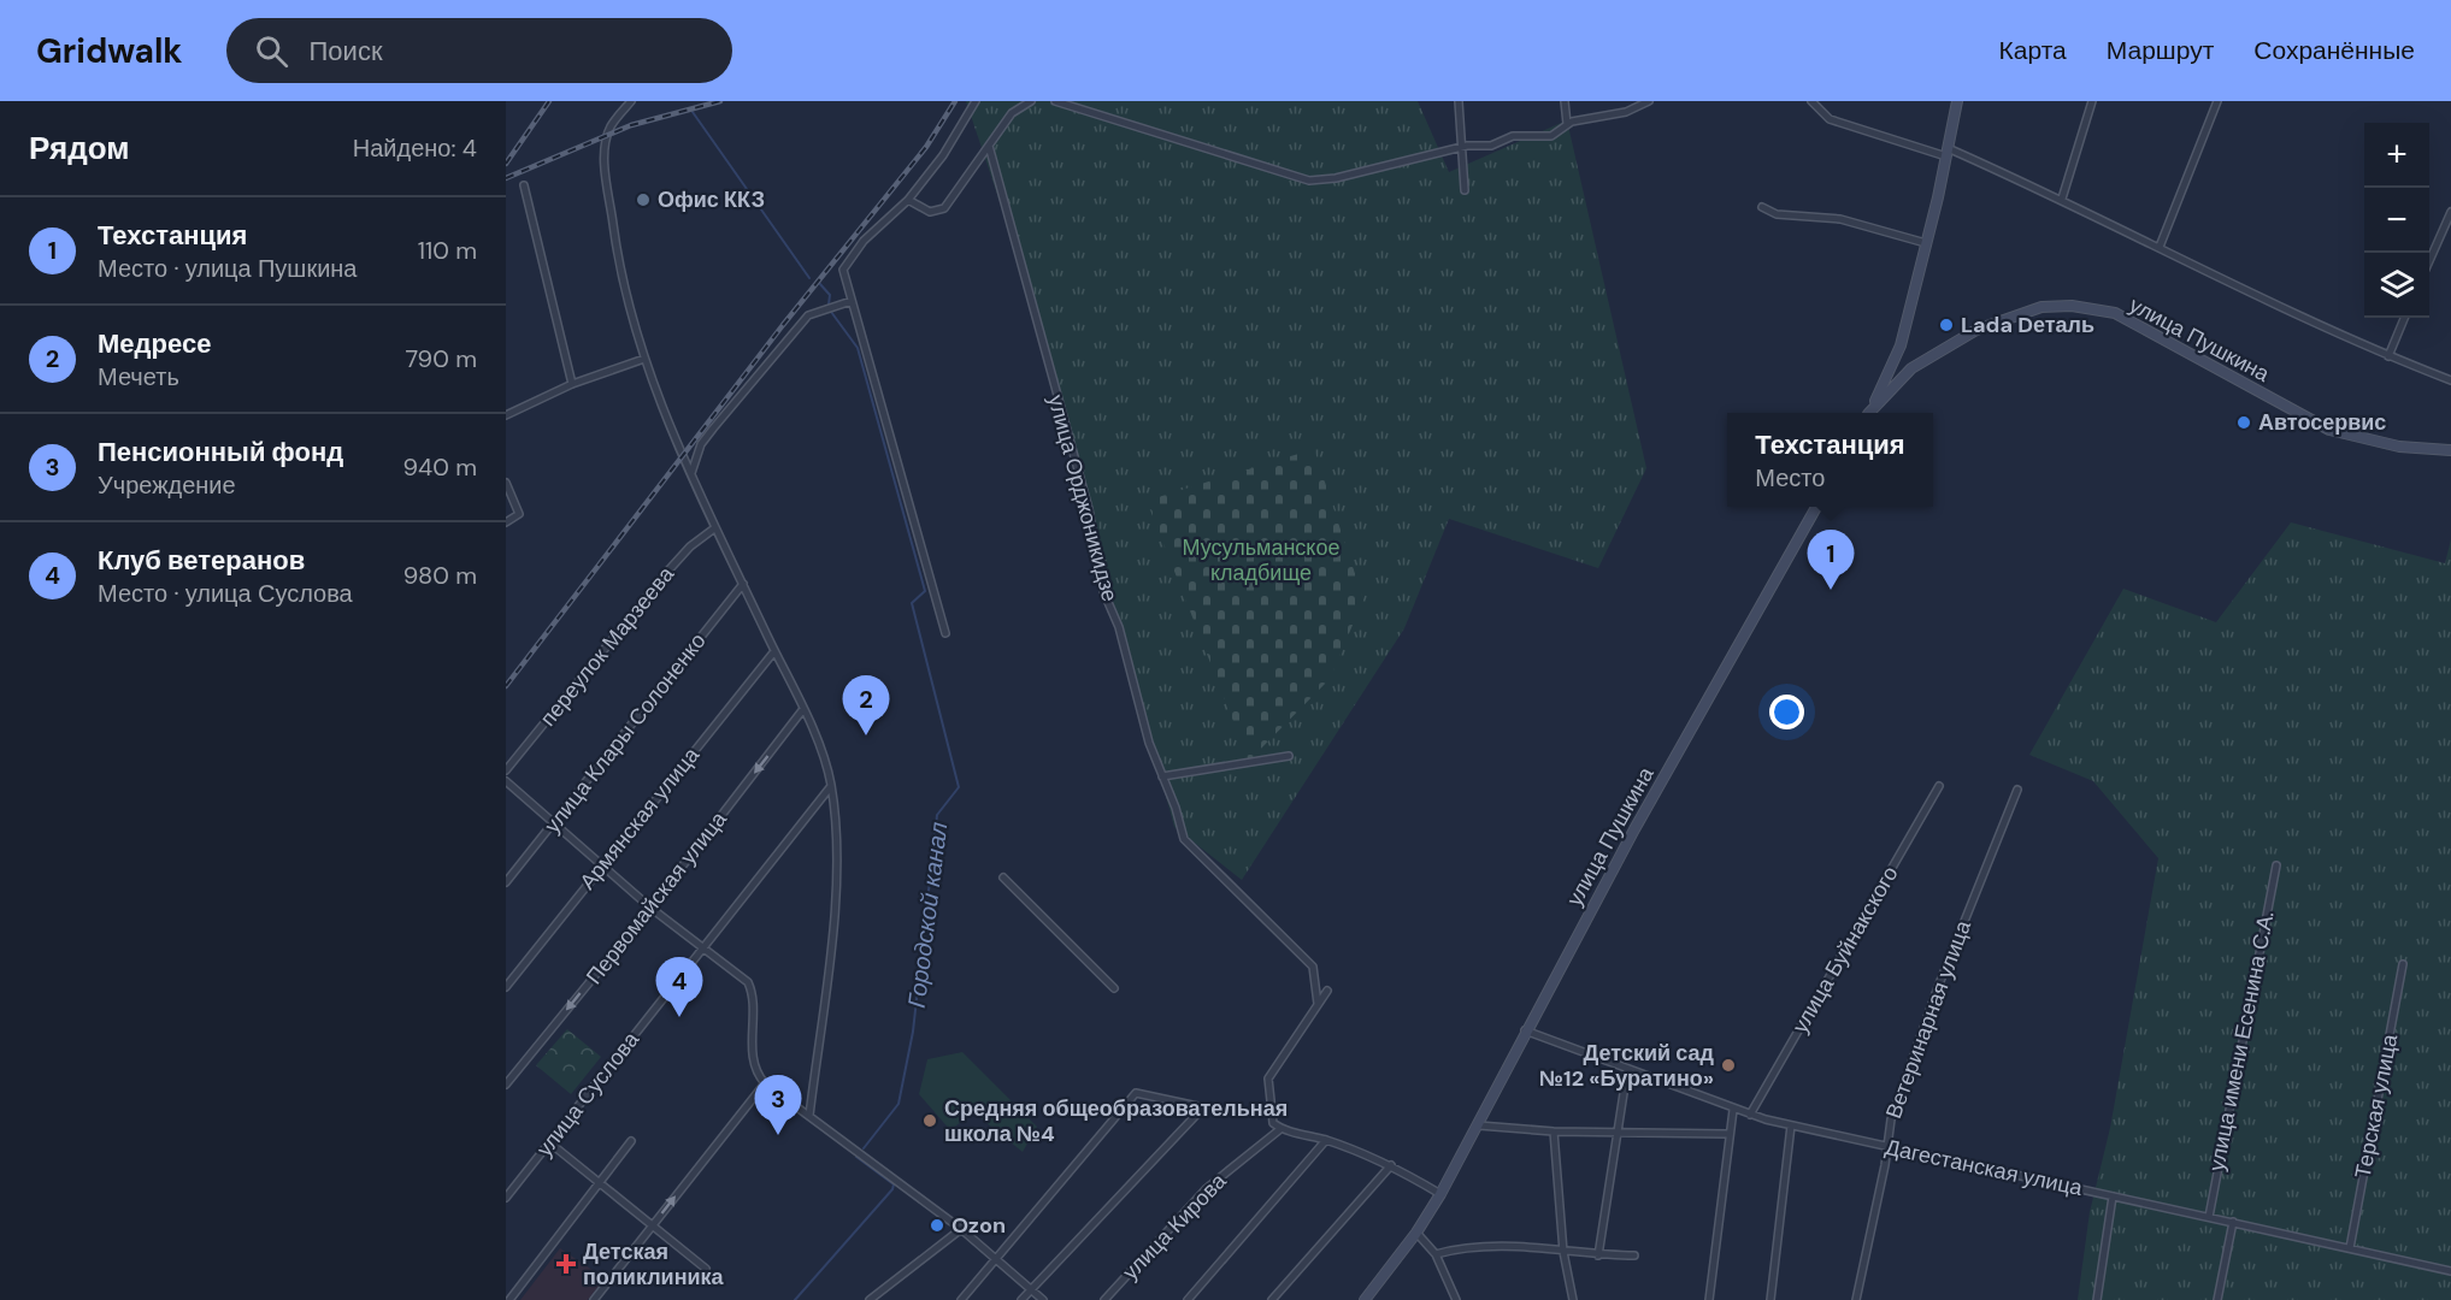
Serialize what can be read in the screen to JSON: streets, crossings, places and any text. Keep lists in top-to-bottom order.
{
  "streets": {
    "street": [
      "улица Пушкина",
      "улица Орджоникидзе",
      "переулок Марзеева",
      "улица Клары Солоненко",
      "Армянская улица",
      "Первомайская улица",
      "улица Буйнакского",
      "Ветеринарная улица",
      "улица имени Есенина С.А.",
      "улица Суслова",
      "Терская улица",
      "Дагестанская улица",
      "улица Кирова"
    ]
  },
  "crossings": [
    ["улица Пушкина", "Дагестанская улица"],
    ["улица Буйнакского", "Дагестанская улица"],
    ["Ветеринарная улица", "Дагестанская улица"],
    ["улица имени Есенина С.А.", "Дагестанская улица"],
    ["Терская улица", "Дагестанская улица"]
  ],
  "one_way": ["Первомайская улица"],
  "water": ["Городской канал"],
  "parks": ["Мусульманское кладбище"],
  "places": {
    "other": [
      "Офис ККЗ",
      "Lada Dеталь",
      "Автосервис",
      "Детский сад №12 «Буратино»",
      "Средняя общеобразовательная школа №4",
      "Ozon"
    ],
    "health": ["Детская поликлиника"]
  },
  "page": {
    "header": "Gridwalk",
    "search": "Поиск",
    "nav": ["Карта", "Маршрут", "Сохранённые"],
    "heading": ["Рядом", "Найдено: 4"],
    "map_buttons": ["+", "−"],
    "list": [
      {
        "mark": "1",
        "name": "Техстанция",
        "note": "Место · улица Пушкина",
        "value": "110 m"
      },
      {
        "mark": "2",
        "name": "Медресе",
        "note": "Мечеть",
        "value": "790 m"
      },
      {
        "mark": "3",
        "name": "Пенсионный фонд",
        "note": "Учреждение",
        "value": "940 m"
      },
      {
        "mark": "4",
        "name": "Клуб ветеранов",
        "note": "Место · улица Суслова",
        "value": "980 m"
      }
    ],
    "popup": ["Техстанция", "Место"],
    "pins": [
      "1",
      "2",
      "4",
      "3"
    ]
  }
}
